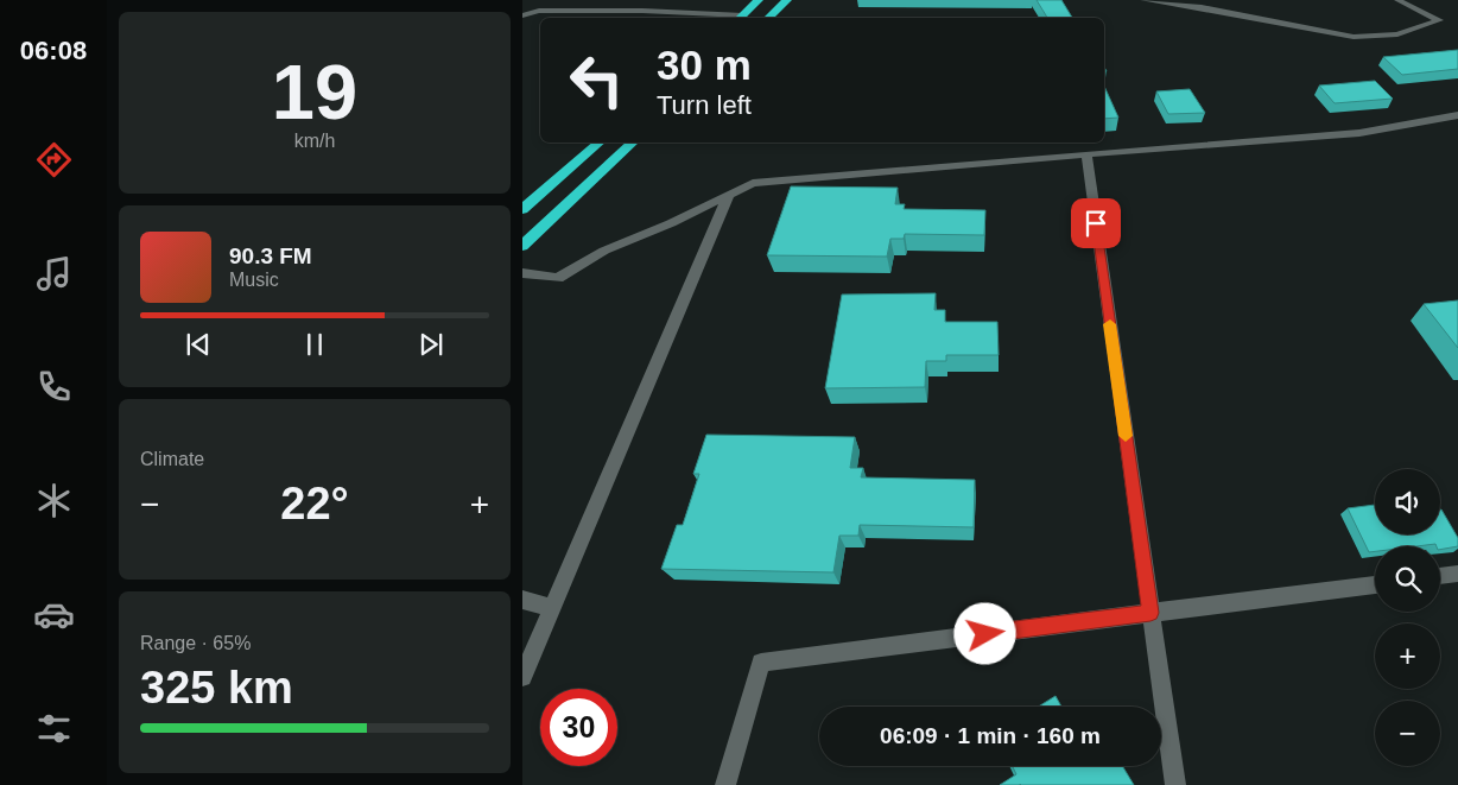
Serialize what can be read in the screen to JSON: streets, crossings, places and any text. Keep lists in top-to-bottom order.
{
  "page": {
    "tabs": "06:08",
    "tile": [
      ["19", "km/h"],
      "Climate",
      ["Range · 65%", "325 km"]
    ],
    "turn": ["30 m", "Turn left"],
    "song": ["90.3 FM", "Music"],
    "map_buttons": ["+", "−"],
    "heat": ["−", "22°", "+"],
    "limit": "30",
    "trip": "06:09 · 1 min · 160 m"
  }
}
